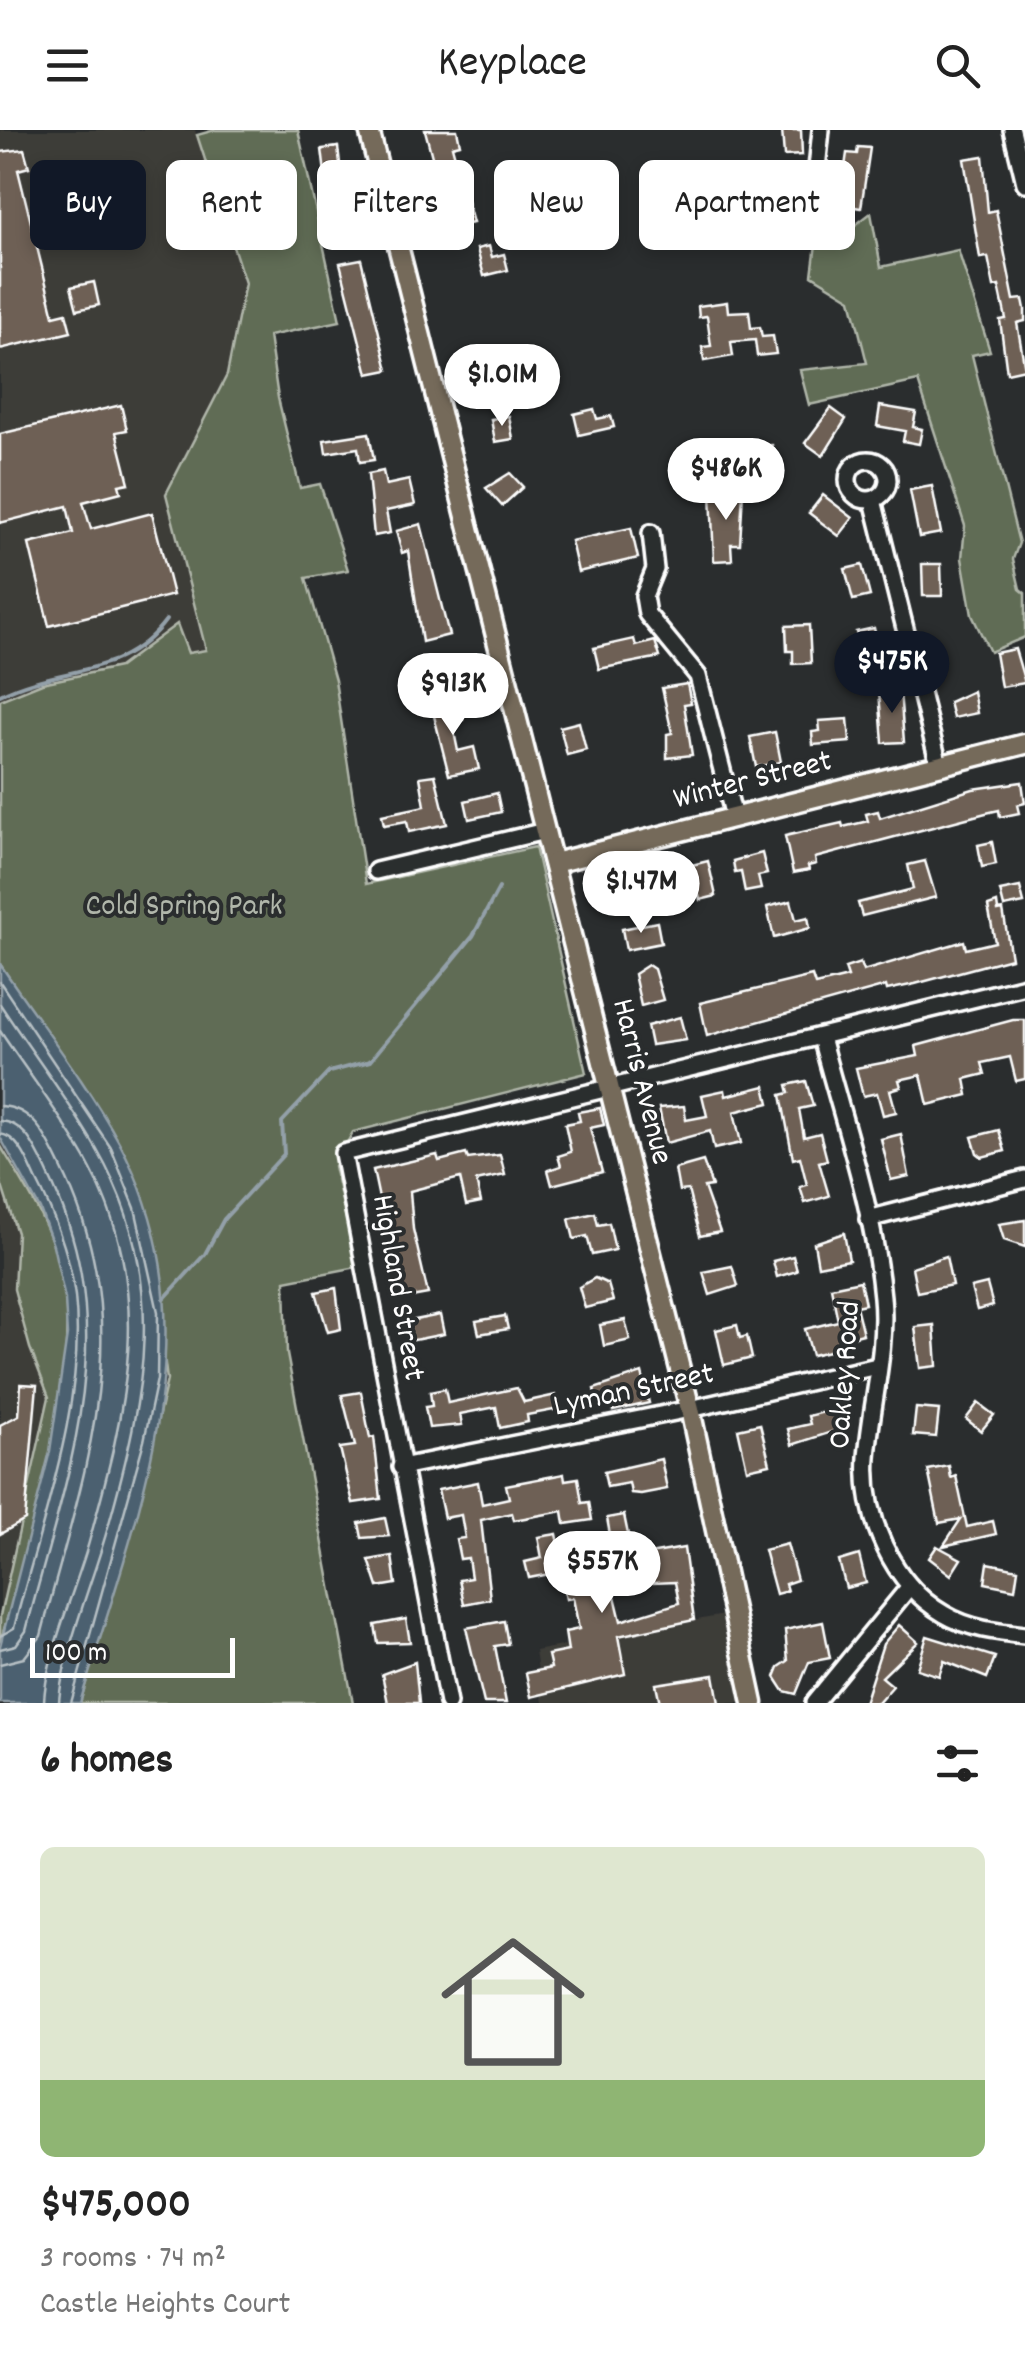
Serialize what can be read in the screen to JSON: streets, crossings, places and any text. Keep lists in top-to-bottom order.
{
  "streets": {
    "main road": ["Winter Street", "Harris Avenue"],
    "street": ["Highland Street", "Oakley Road", "Lyman Street"]
  },
  "crossings": [
    ["Winter Street", "Harris Avenue"],
    ["Harris Avenue", "Highland Street"],
    ["Harris Avenue", "Lyman Street"],
    ["Highland Street", "Lyman Street"],
    ["Oakley Road", "Lyman Street"]
  ],
  "parks": ["Cold Spring Park"],
  "scale_bar": "100 m",
  "page": {
    "header": "Keyplace",
    "chip": [
      "Buy",
      "Rent",
      "Filters",
      "New",
      "Apartment"
    ],
    "price": [
      "$1.01M",
      "$486K",
      "$475K",
      "$913K",
      "$1.47M",
      "$557K"
    ],
    "scale": "100 m",
    "heading": "6 homes",
    "list": [
      {
        "name": "$475,000",
        "note": "3 rooms · 74 m² · Castle Heights Court"
      }
    ]
  }
}
